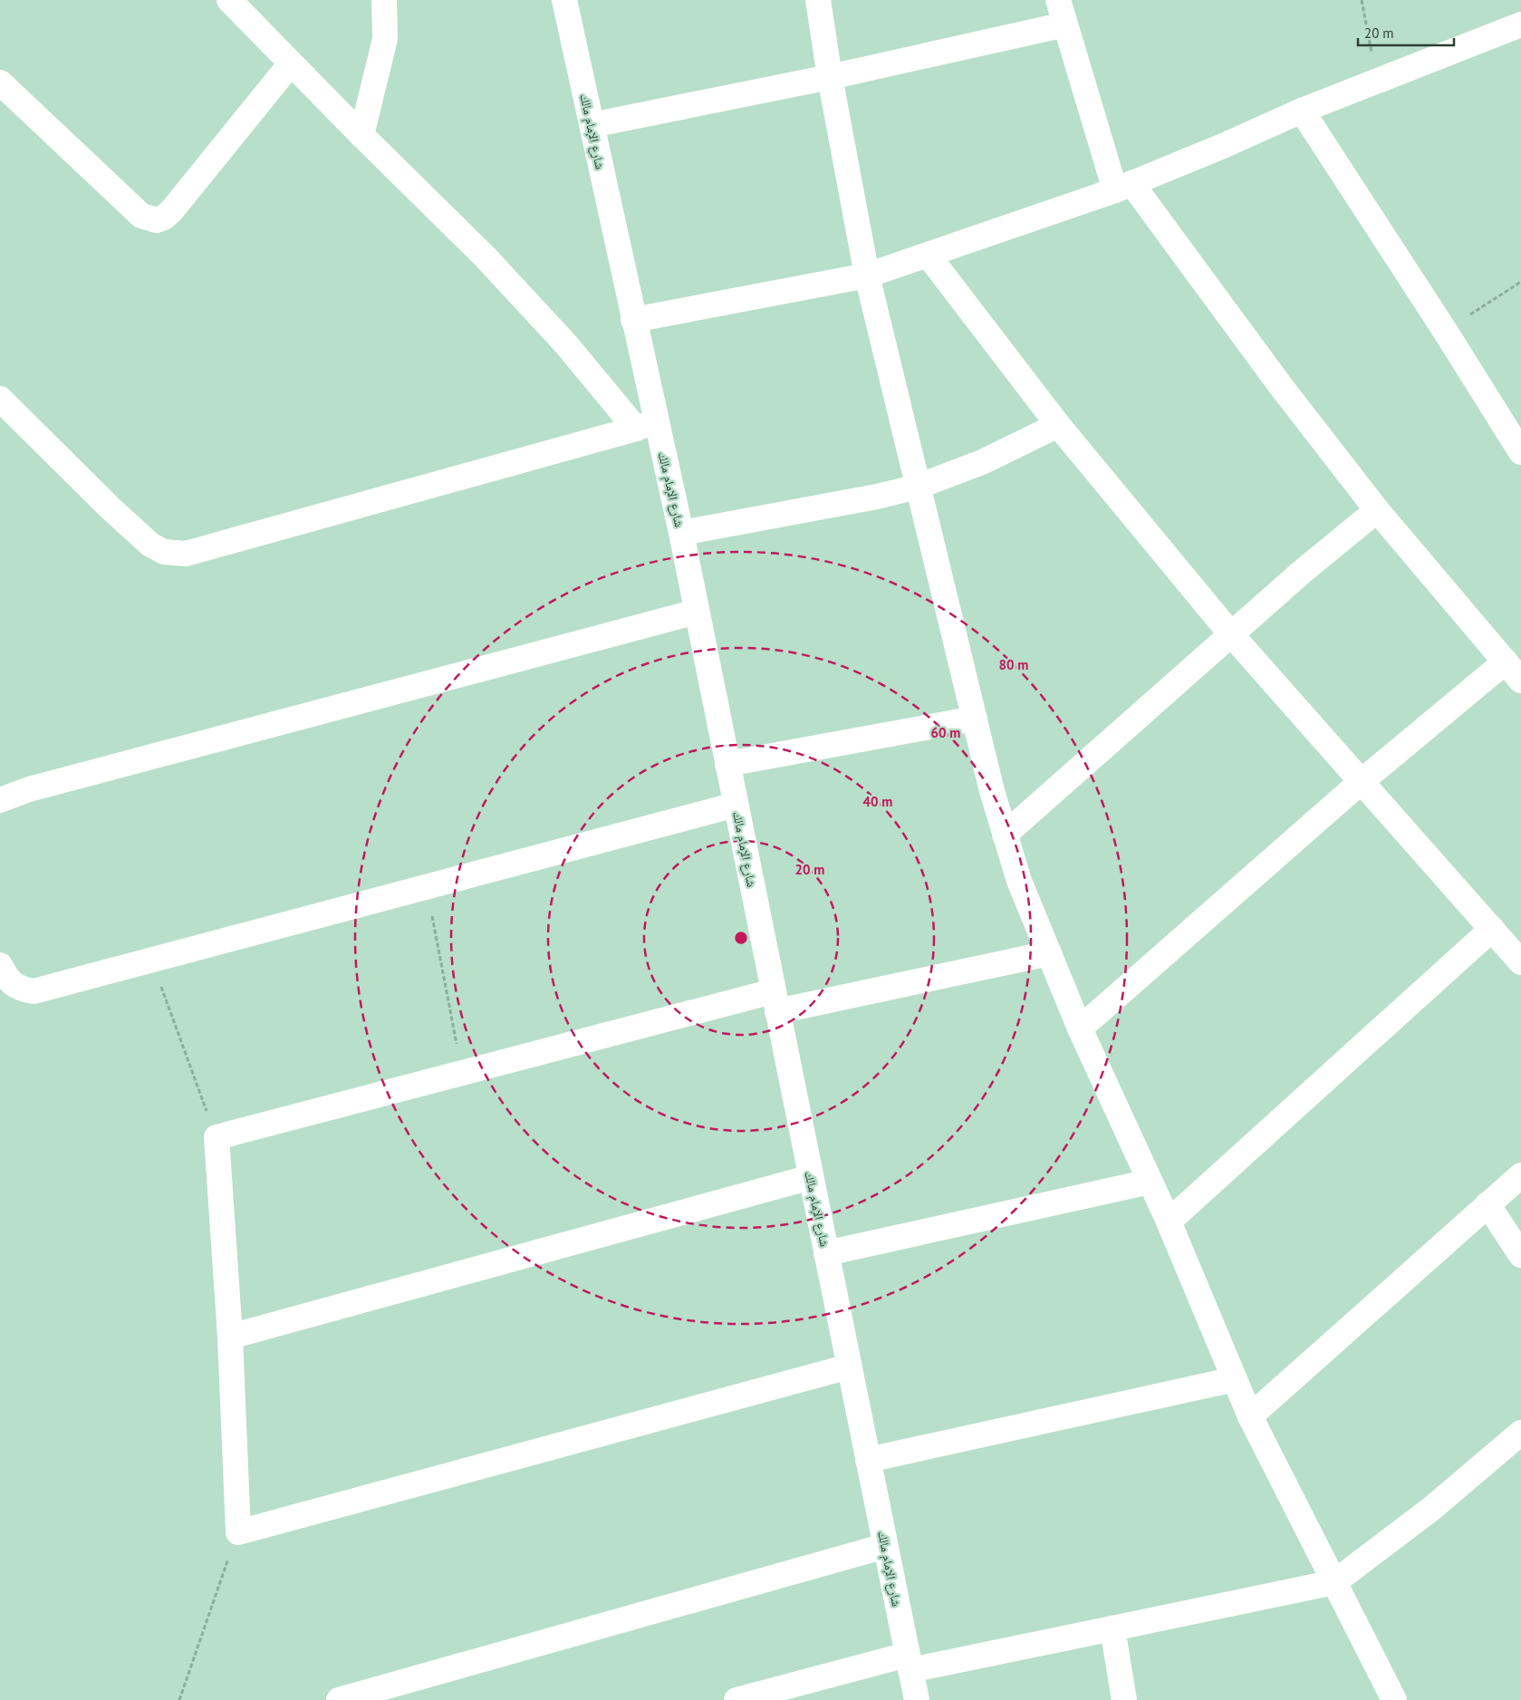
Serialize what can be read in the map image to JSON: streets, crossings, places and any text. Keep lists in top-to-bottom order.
{
  "streets": {
    "street": ["شارع الإمام مالك"]
  },
  "scale_bar": "20 m",
  "rings": [
    "80 m",
    "60 m",
    "40 m",
    "20 m"
  ]
}
